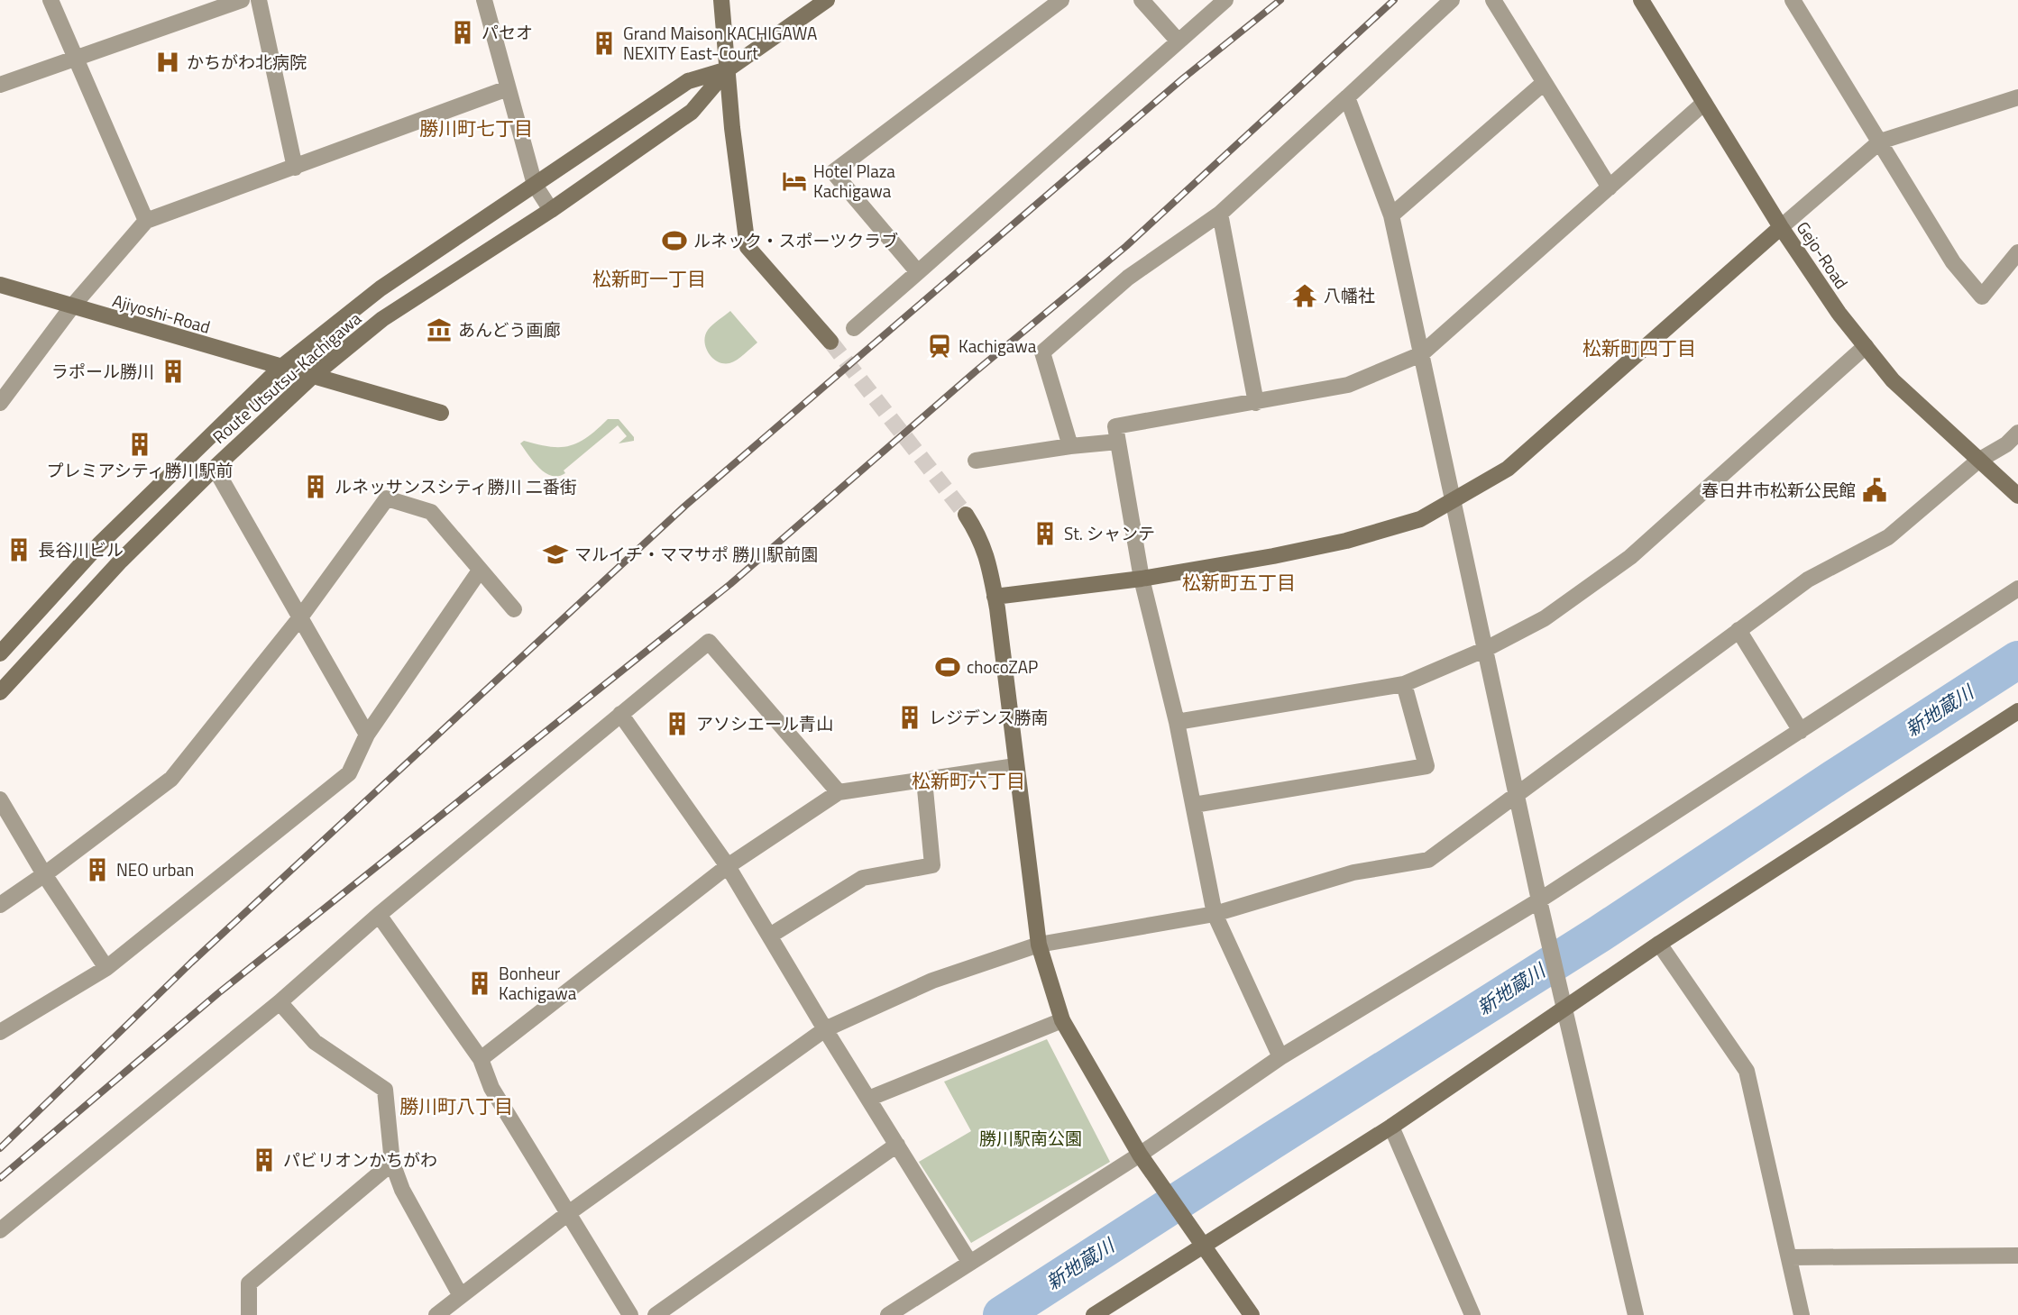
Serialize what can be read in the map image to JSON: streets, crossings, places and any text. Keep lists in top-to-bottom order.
{
  "streets": {
    "street": ["Gejo-Road", "Ajiyoshi-Road", "Route Utsutsu-Kachigawa"]
  },
  "crossings": [
    ["Ajiyoshi-Road", "Route Utsutsu-Kachigawa"]
  ],
  "districts": [
    "勝川町七丁目",
    "松新町一丁目",
    "松新町四丁目",
    "松新町五丁目",
    "松新町六丁目",
    "勝川町八丁目"
  ],
  "water": ["新地蔵川"],
  "parks": ["勝川駅南公園"],
  "places": {
    "building": [
      "パセオ",
      "Grand Maison KACHIGAWA NEXITY East-Court",
      "ラポール勝川",
      "プレミアシティ勝川駅前",
      "ルネッサンスシティ勝川 二番街",
      "St. シャンテ",
      "長谷川ビル",
      "レジデンス勝南",
      "アソシエール青山",
      "NEO urban",
      "Bonheur Kachigawa",
      "パビリオンかちがわ"
    ],
    "hospital": ["かちがわ北病院"],
    "hotel": ["Hotel Plaza Kachigawa"],
    "sports": ["ルネック・スポーツクラブ", "chocoZAP"],
    "temple": ["八幡社"],
    "museum": ["あんどう画廊"],
    "station": ["Kachigawa"],
    "public building": ["春日井市松新公民館"],
    "school or university": ["マルイチ・ママサポ 勝川駅前園"]
  }
}
